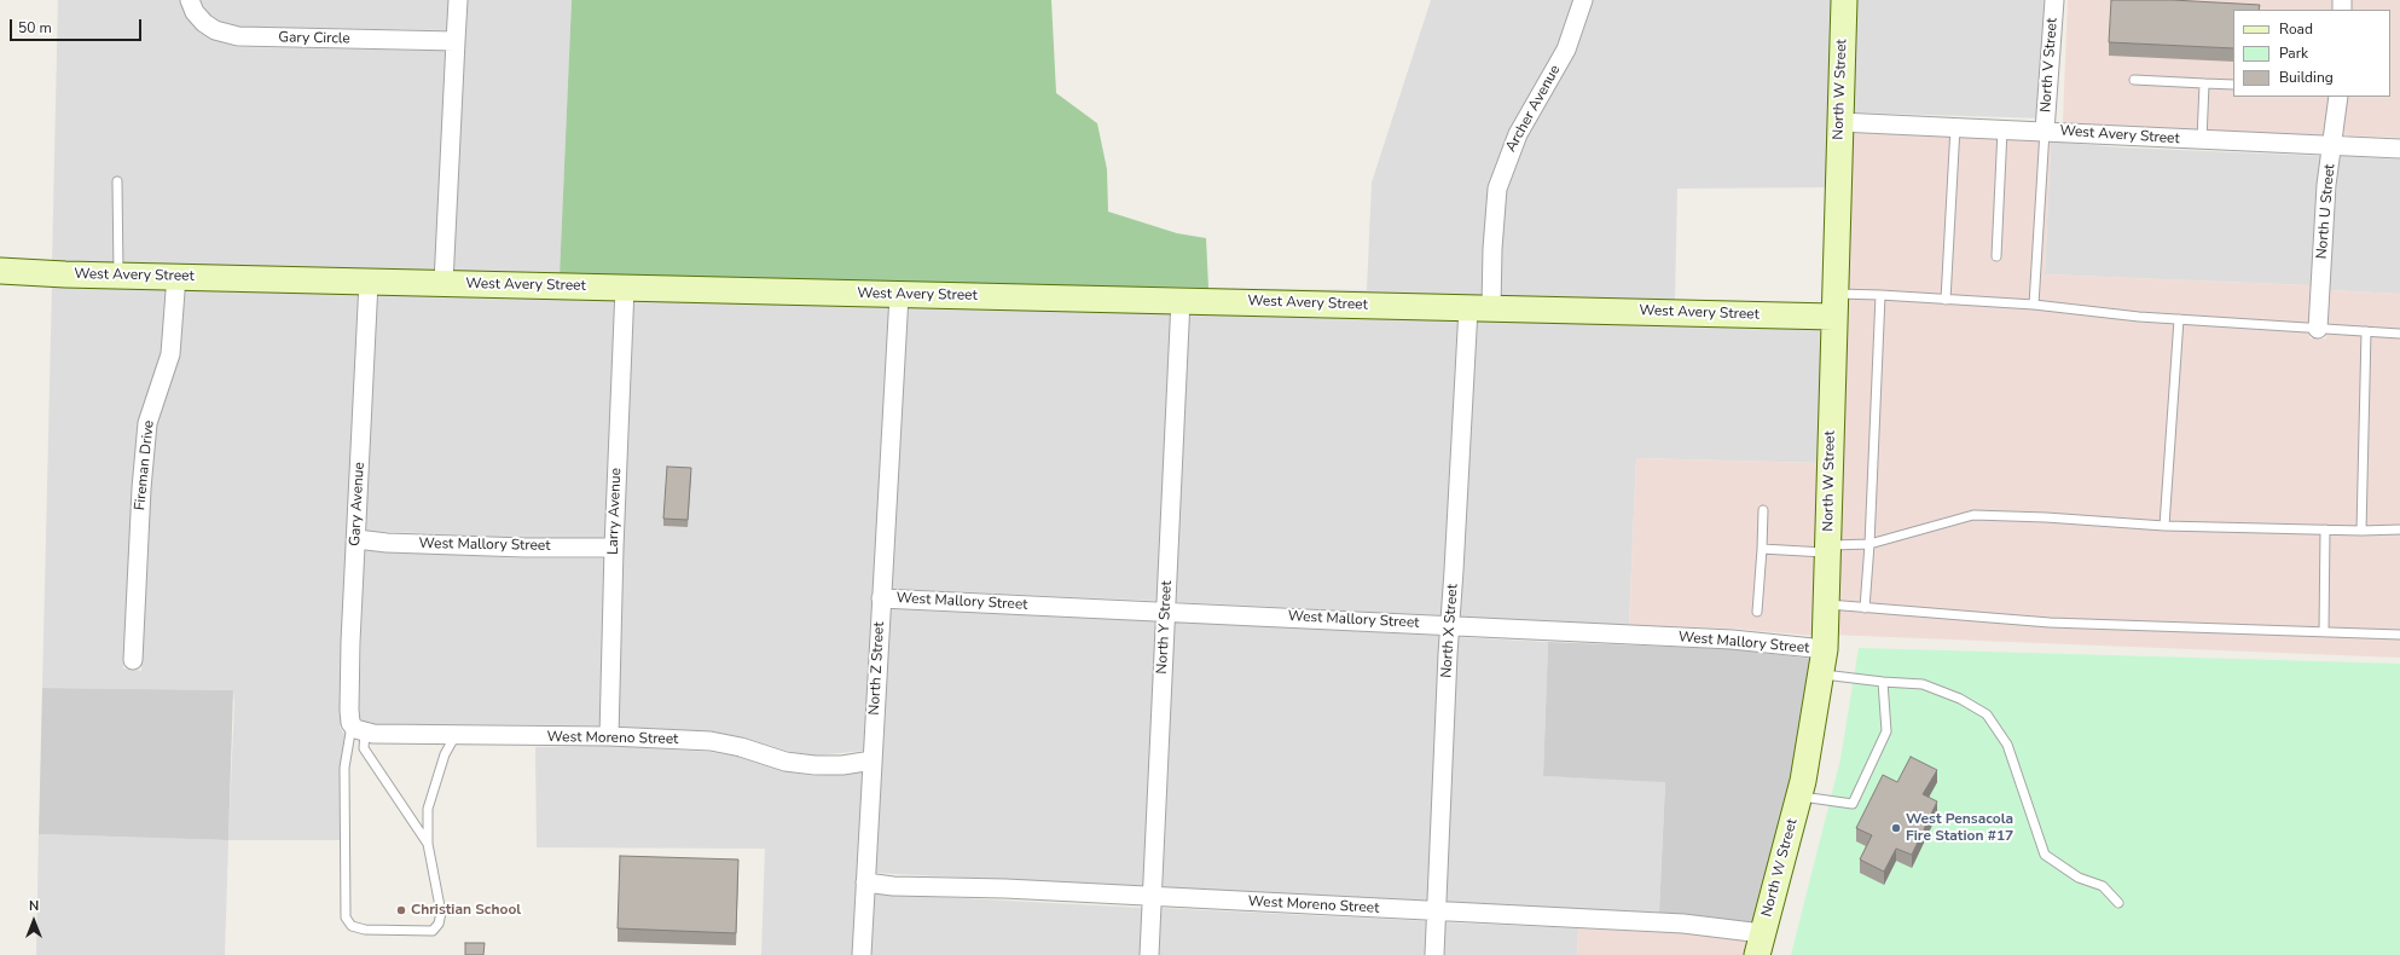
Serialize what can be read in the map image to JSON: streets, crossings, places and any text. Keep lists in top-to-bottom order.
{
  "streets": {
    "street": [
      "Gary Circle",
      "North V Street",
      "North W Street",
      "Archer Avenue",
      "West Avery Street",
      "North U Street",
      "Fireman Drive",
      "Gary Avenue",
      "Larry Avenue",
      "West Mallory Street",
      "North Y Street",
      "North X Street",
      "North Z Street",
      "West Moreno Street"
    ]
  },
  "crossings": [
    ["North V Street", "West Avery Street"],
    ["North W Street", "West Avery Street"],
    ["North W Street", "West Mallory Street"],
    ["North W Street", "West Moreno Street"],
    ["Archer Avenue", "West Avery Street"],
    ["Archer Avenue", "North X Street"],
    ["West Avery Street", "North U Street"],
    ["West Avery Street", "Fireman Drive"],
    ["West Avery Street", "Gary Avenue"],
    ["West Avery Street", "Larry Avenue"],
    ["West Avery Street", "North Y Street"],
    ["West Avery Street", "North X Street"],
    ["West Avery Street", "North Z Street"],
    ["Gary Avenue", "West Mallory Street"],
    ["Gary Avenue", "West Moreno Street"],
    ["Larry Avenue", "West Mallory Street"],
    ["Larry Avenue", "West Moreno Street"],
    ["West Mallory Street", "North Y Street"],
    ["West Mallory Street", "North X Street"],
    ["West Mallory Street", "North Z Street"],
    ["North Y Street", "West Moreno Street"],
    ["North X Street", "West Moreno Street"],
    ["North Z Street", "West Moreno Street"]
  ],
  "places": ["West Pensacola Fire Station #17", "Christian School"],
  "legend": ["Road", "Park", "Building"],
  "scale_bar": "50 m",
  "north": "top"
}
